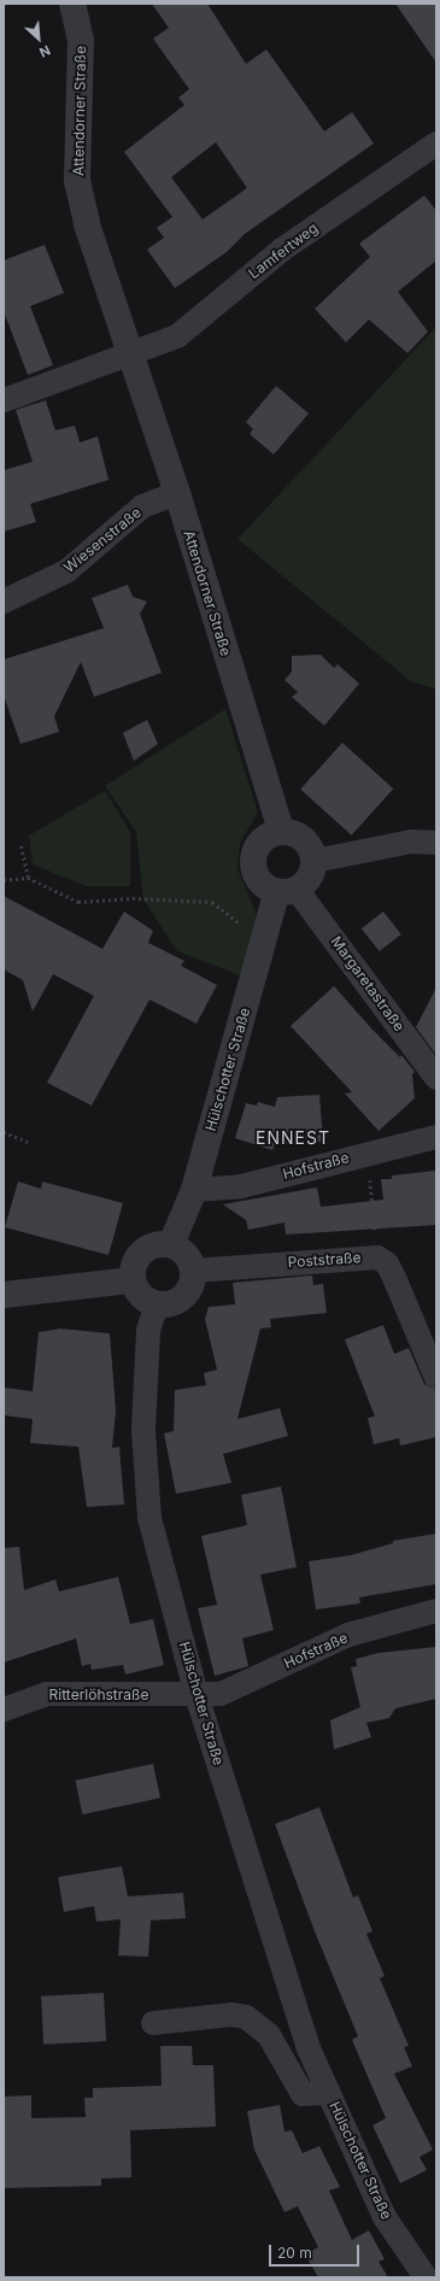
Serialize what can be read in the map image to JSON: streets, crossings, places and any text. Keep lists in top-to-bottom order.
{
  "streets": {
    "street": [
      "Attendorner Straße",
      "Lamfertweg",
      "Wiesenstraße",
      "Margaretastraße",
      "Hülschotter Straße",
      "Hofstraße",
      "Poststraße",
      "Ritterlöhstraße"
    ]
  },
  "crossings": [
    ["Attendorner Straße", "Lamfertweg"],
    ["Attendorner Straße", "Wiesenstraße"],
    ["Attendorner Straße", "Margaretastraße"],
    ["Attendorner Straße", "Hülschotter Straße"],
    ["Margaretastraße", "Hülschotter Straße"],
    ["Hülschotter Straße", "Hofstraße"],
    ["Hülschotter Straße", "Poststraße"],
    ["Hülschotter Straße", "Ritterlöhstraße"],
    ["Hofstraße", "Ritterlöhstraße"]
  ],
  "districts": ["ENNEST"],
  "scale_bar": "20 m",
  "north": "bottom right"
}
